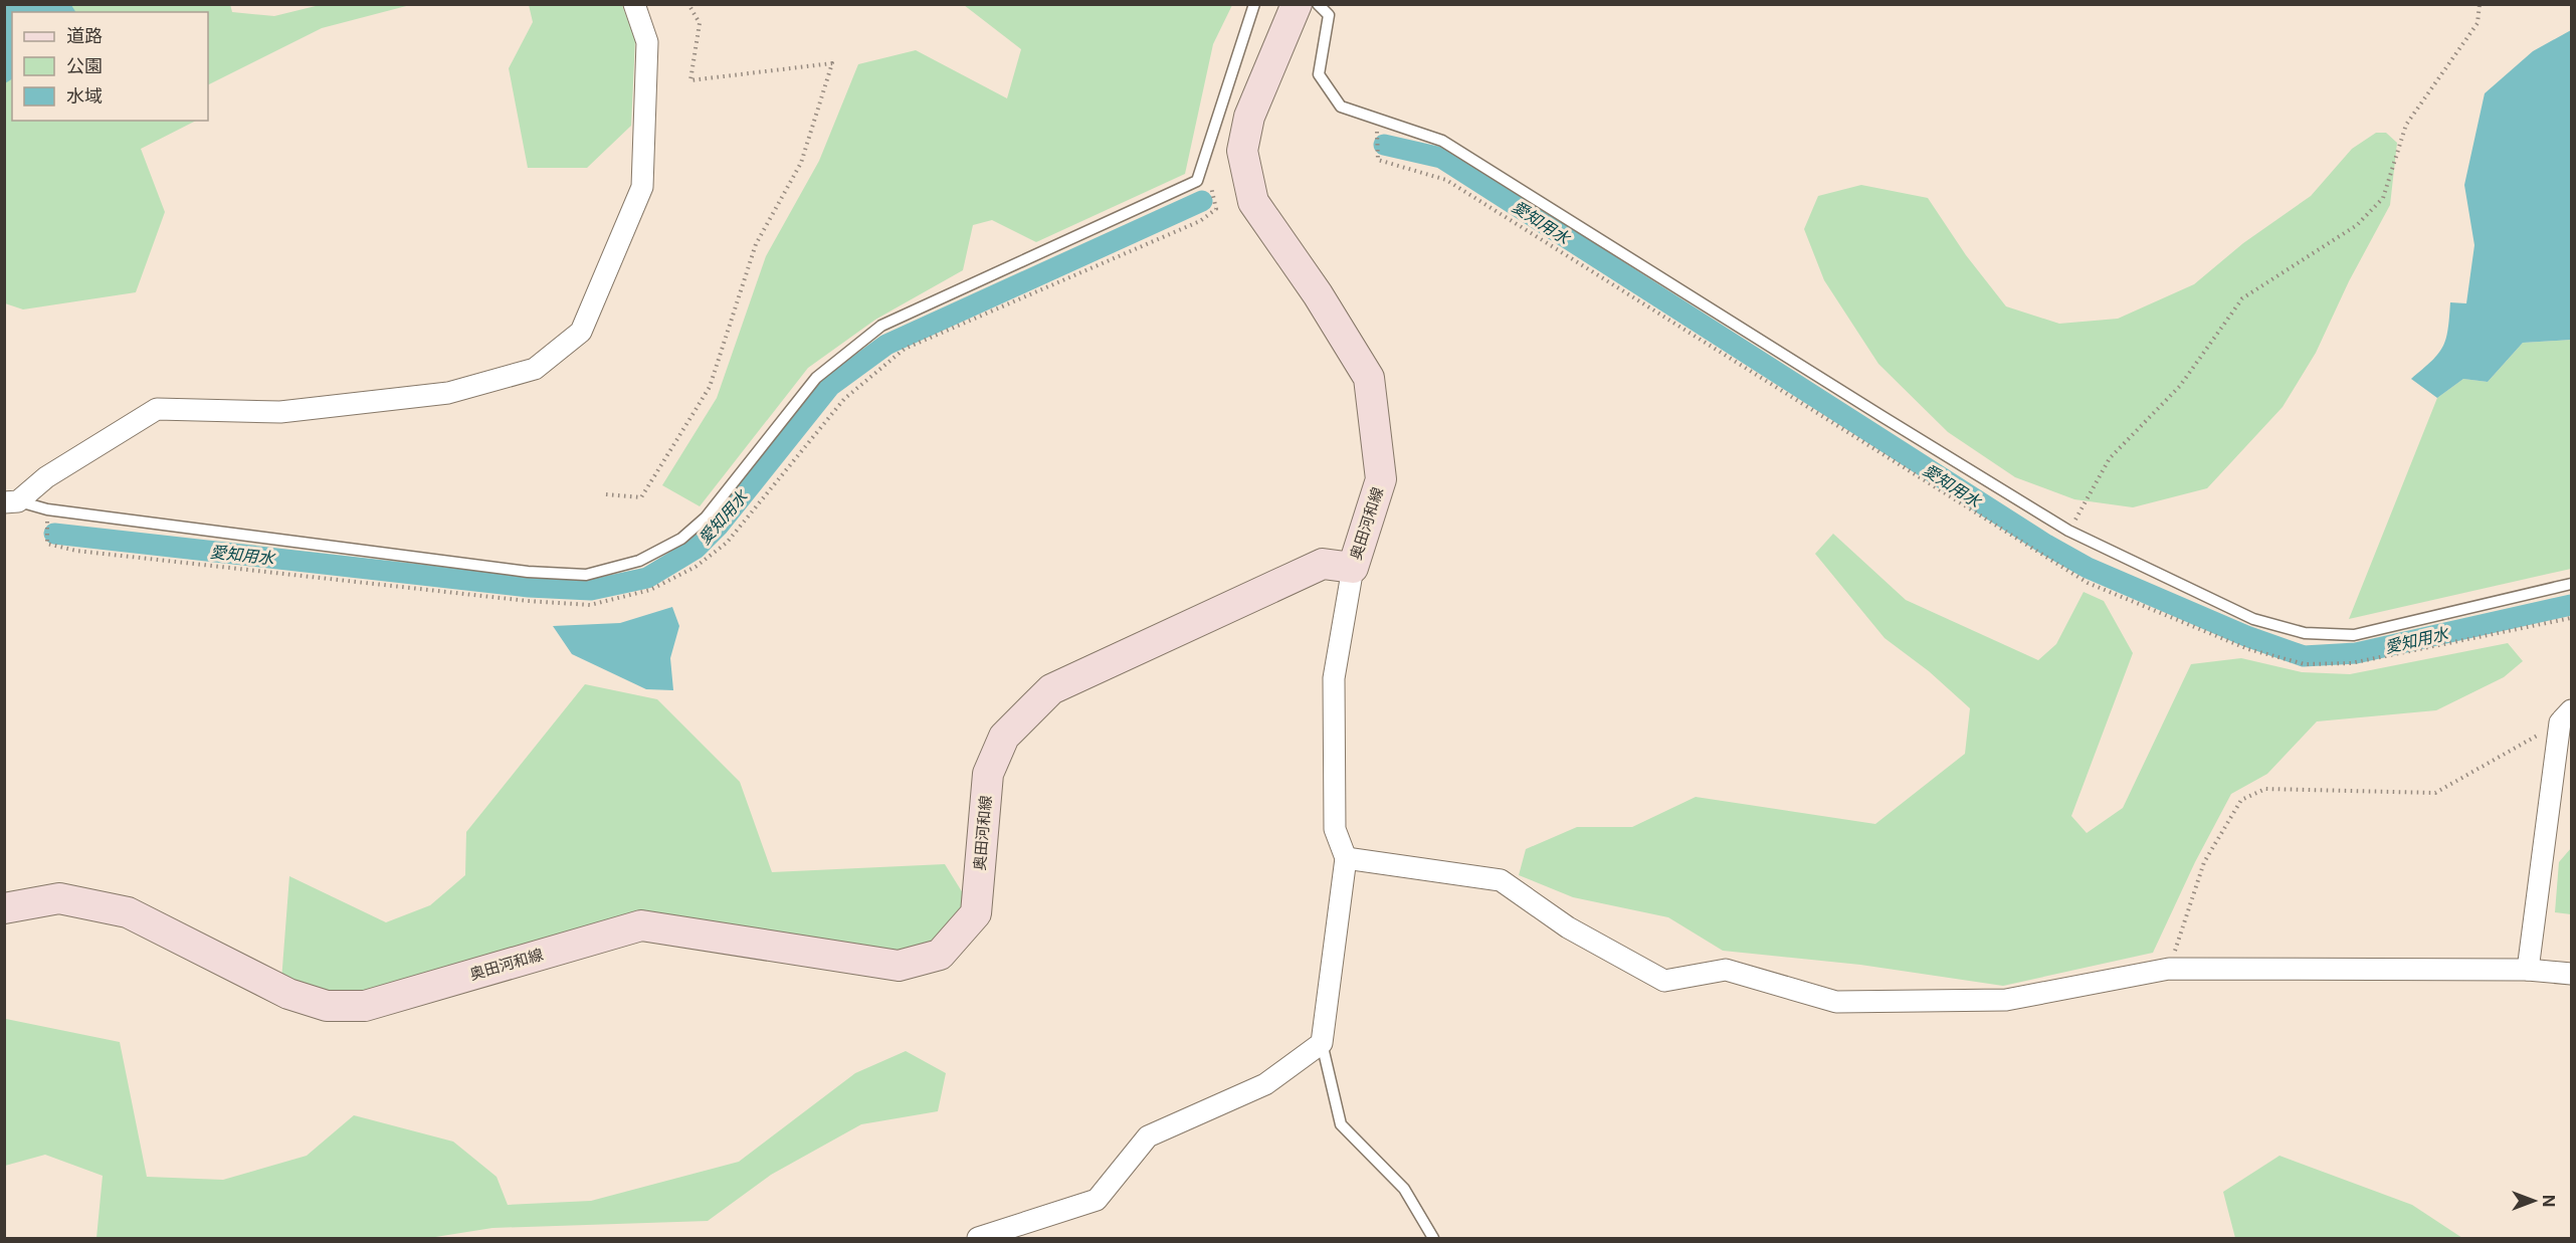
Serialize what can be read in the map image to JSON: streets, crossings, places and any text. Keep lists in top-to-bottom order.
{
  "streets": {
    "main road": ["奥田河和線"]
  },
  "water": ["愛知用水"],
  "legend": ["道路", "公園", "水域"],
  "north": "right"
}
